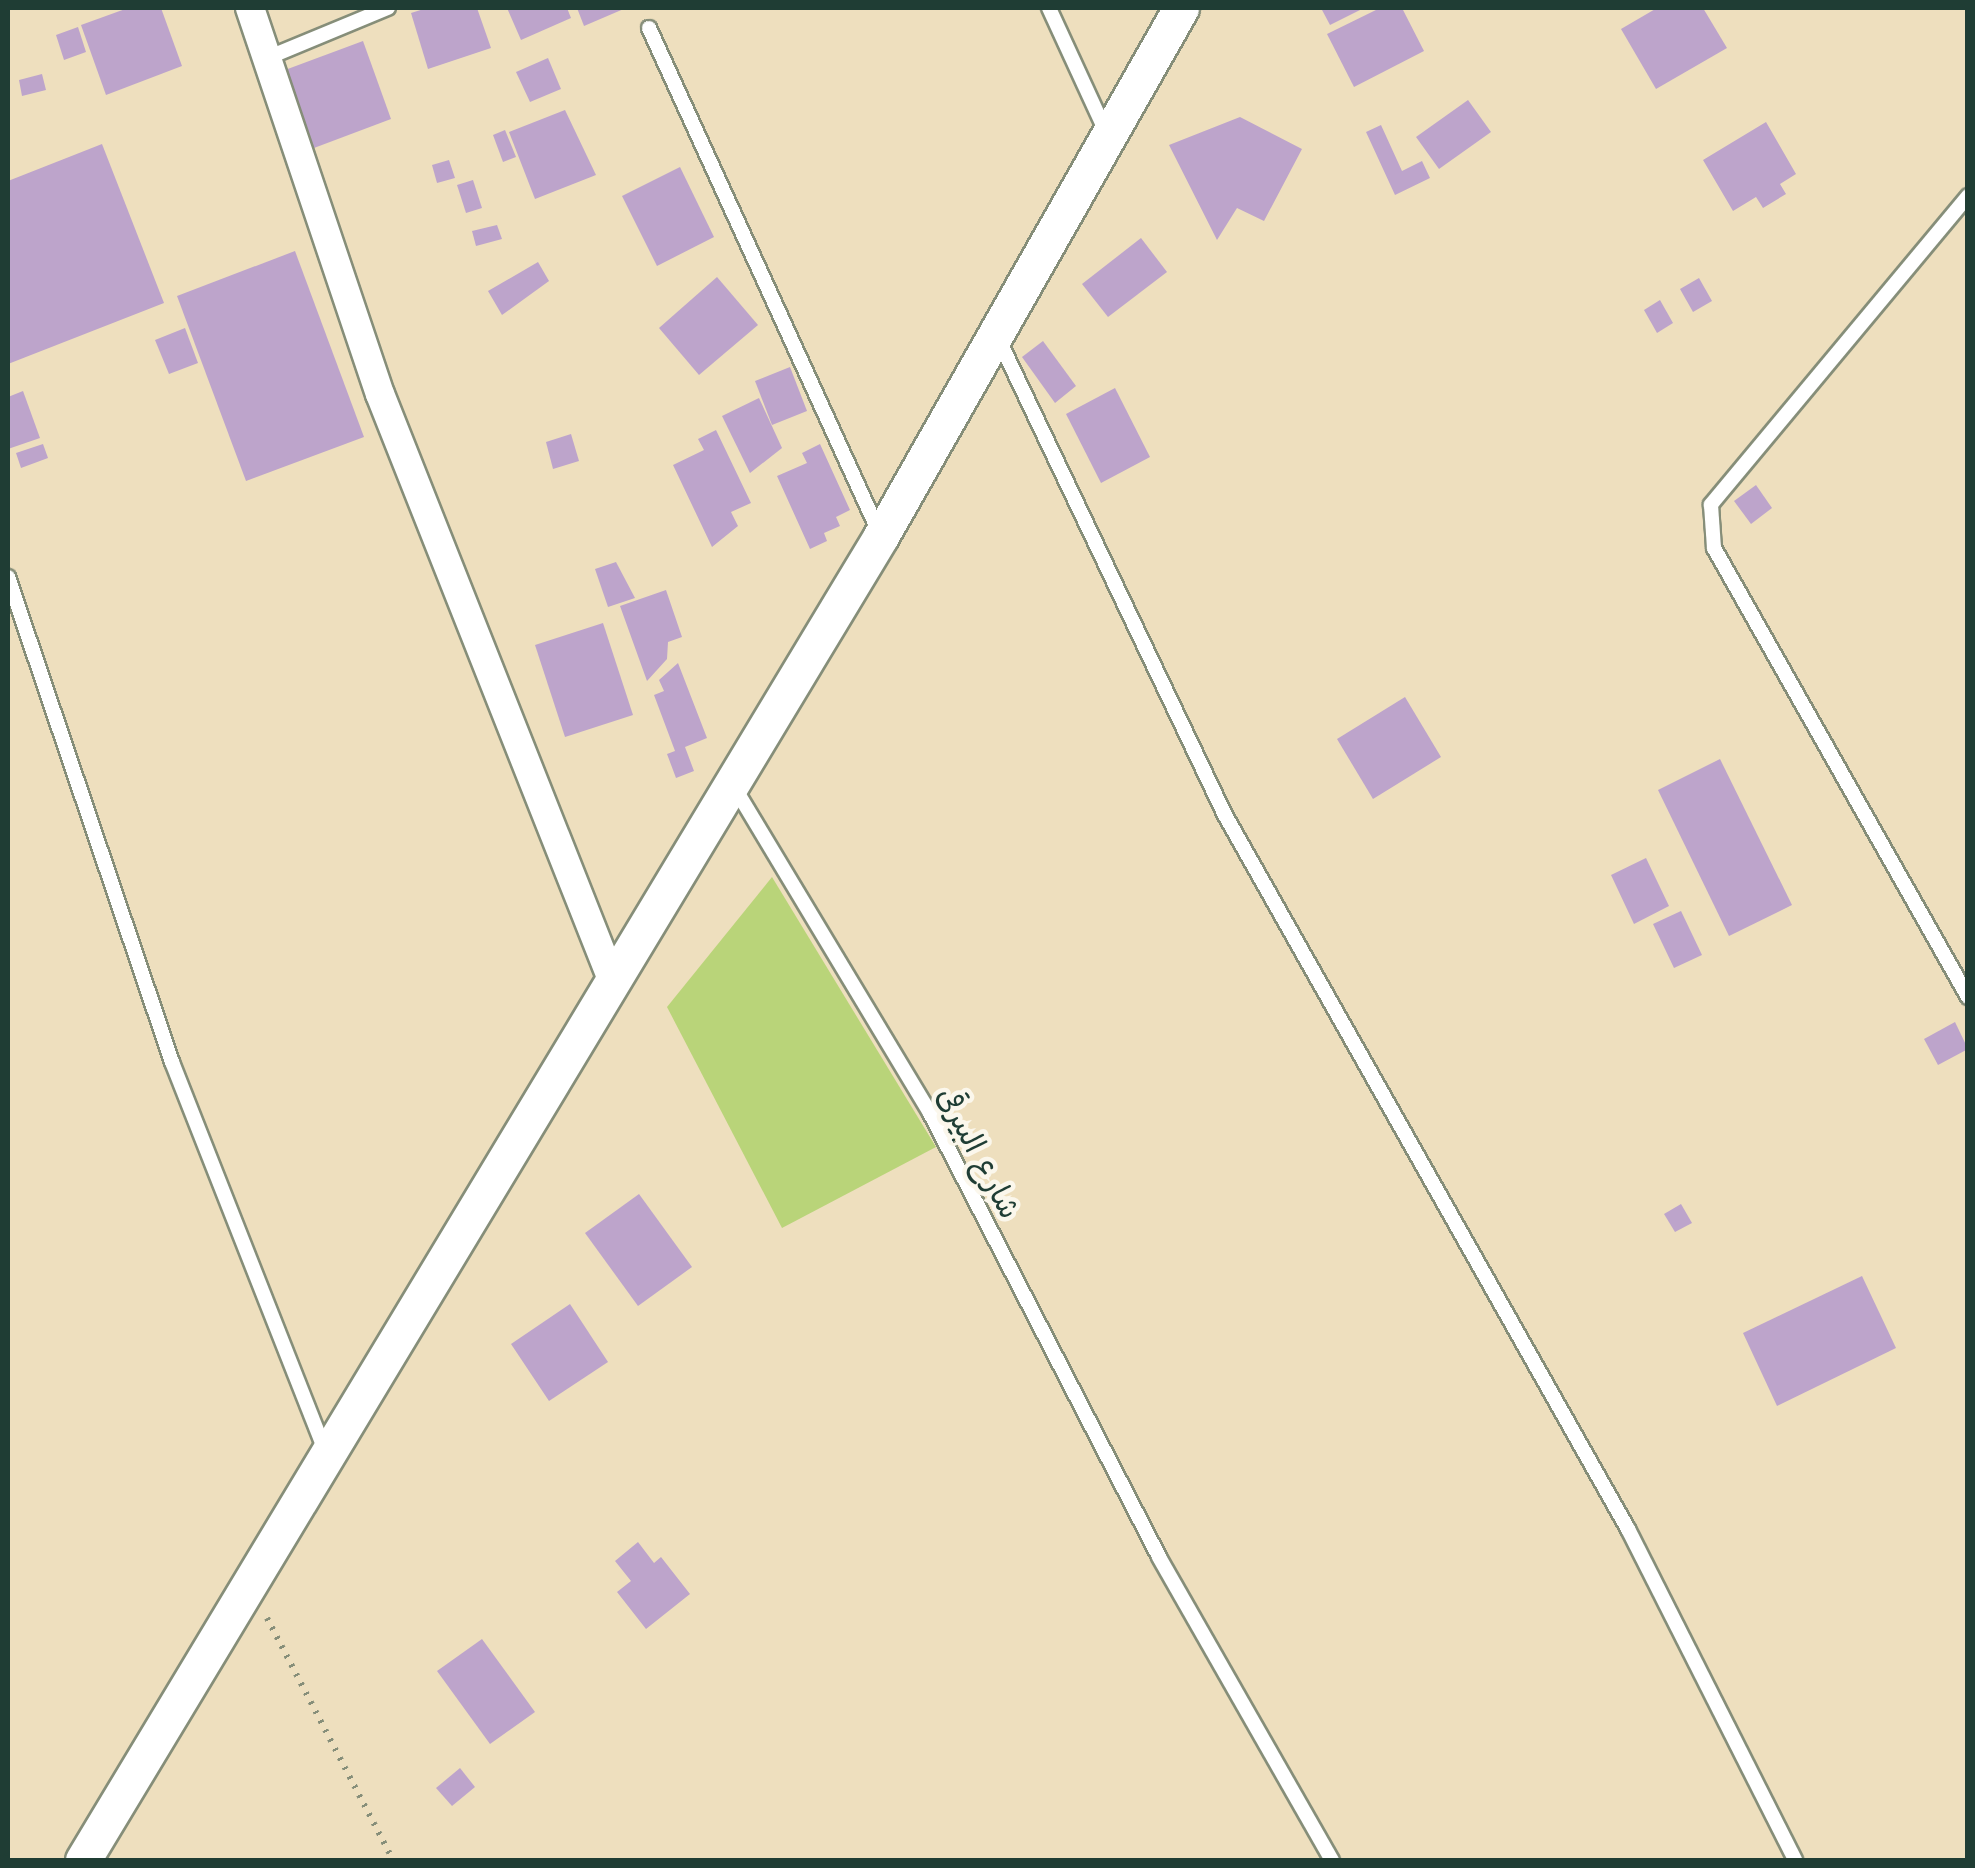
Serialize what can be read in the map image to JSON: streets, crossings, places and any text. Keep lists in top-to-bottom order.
{
  "streets": {
    "lane": ["شارع البيرقى"]
  }
}
